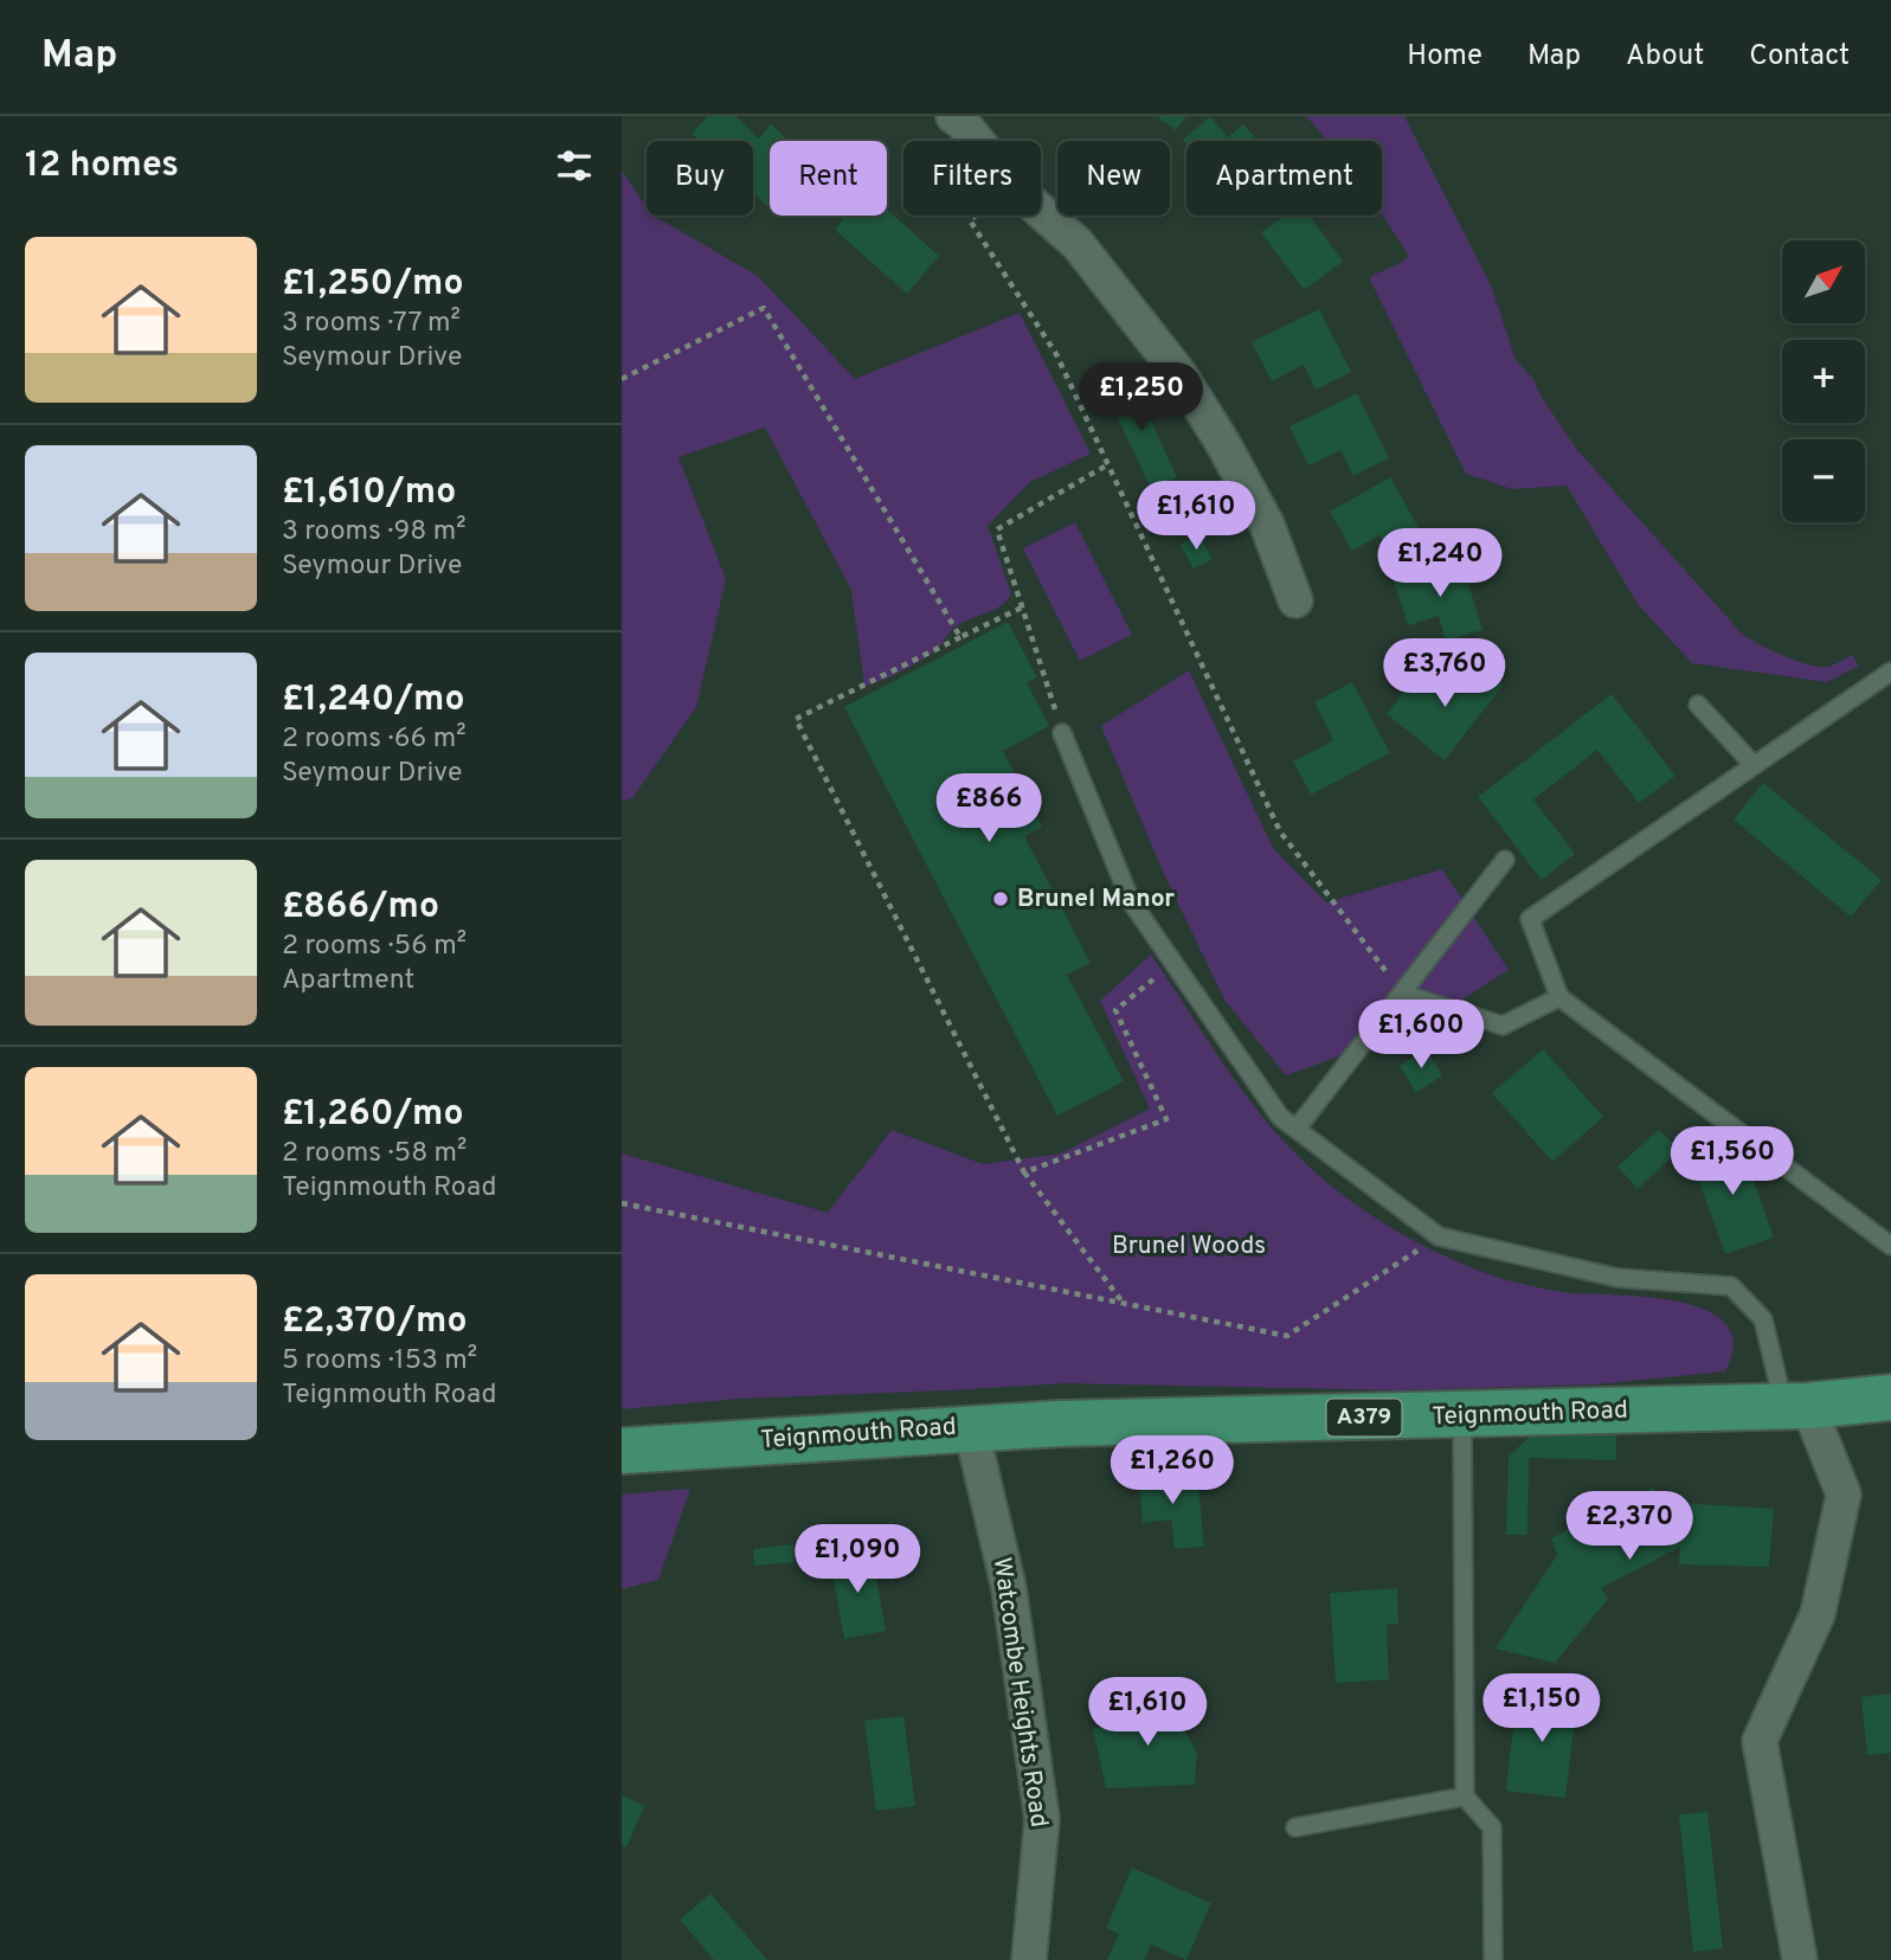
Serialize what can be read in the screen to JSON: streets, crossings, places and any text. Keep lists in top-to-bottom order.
{
  "streets": {
    "main road": ["Teignmouth Road", "A379"],
    "street": ["Watcombe Heights Road"]
  },
  "crossings": [
    ["Teignmouth Road", "Watcombe Heights Road"]
  ],
  "parks": ["Brunel Woods"],
  "places": ["Brunel Manor"],
  "north": "top right",
  "page": {
    "header": "Map",
    "nav": [
      "Home",
      "Map",
      "About",
      "Contact"
    ],
    "heading": "12 homes",
    "chip": [
      "Buy",
      "Rent",
      "Filters",
      "New",
      "Apartment"
    ],
    "list": [
      {
        "name": "£1,250/mo",
        "note": "3 rooms · 77 m² · Seymour Drive"
      },
      {
        "name": "£1,610/mo",
        "note": "3 rooms · 98 m² · Seymour Drive"
      },
      {
        "name": "£1,240/mo",
        "note": "2 rooms · 66 m² · Seymour Drive"
      },
      {
        "name": "£866/mo",
        "note": "2 rooms · 56 m² · Apartment"
      },
      {
        "name": "£1,260/mo",
        "note": "2 rooms · 58 m² · Teignmouth Road"
      },
      {
        "name": "£2,370/mo",
        "note": "5 rooms · 153 m² · Teignmouth Road"
      }
    ],
    "map_buttons": ["+", "−"],
    "price": [
      "£1,250",
      "£1,610",
      "£1,240",
      "£3,760",
      "£866",
      "£1,600",
      "£1,560",
      "£1,260",
      "£2,370",
      "£1,090",
      "£1,150",
      "£1,610"
    ]
  }
}
